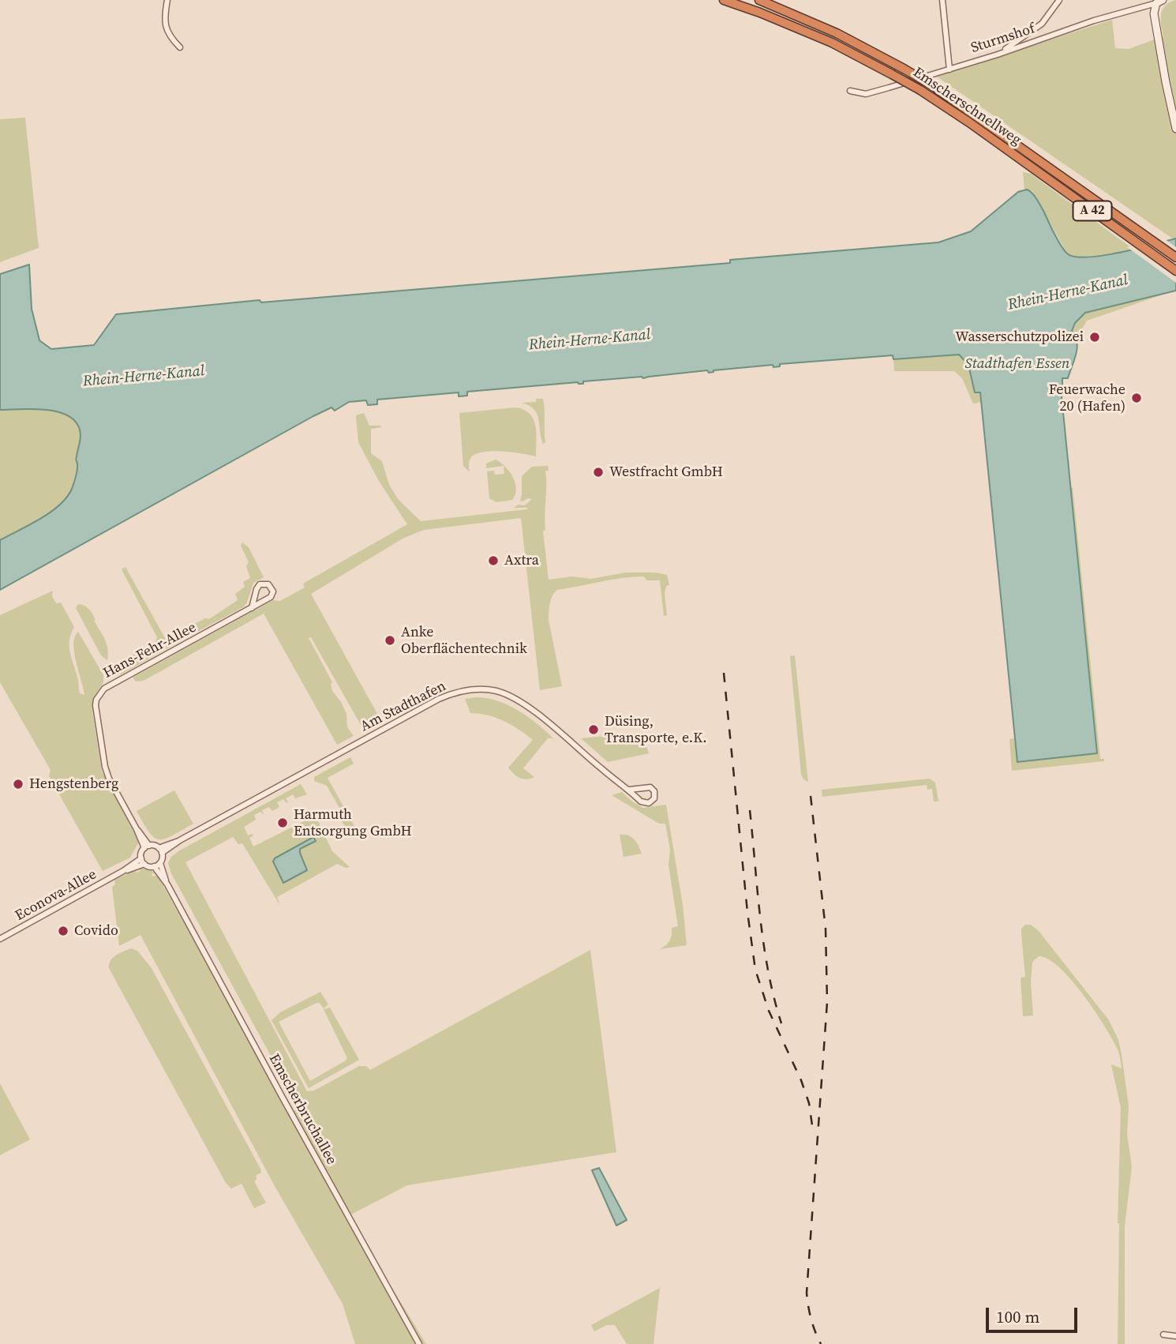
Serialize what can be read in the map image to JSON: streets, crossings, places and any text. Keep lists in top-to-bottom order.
{
  "streets": {
    "highway": ["Emscherschnellweg", "A 42"],
    "street": [
      "Sturmshof",
      "Hans-Fehr-Allee",
      "Am Stadthafen",
      "Econova-Allee",
      "Emscherbruchallee"
    ]
  },
  "crossings": [
    ["Hans-Fehr-Allee", "Am Stadthafen"],
    ["Hans-Fehr-Allee", "Econova-Allee"],
    ["Hans-Fehr-Allee", "Emscherbruchallee"],
    ["Am Stadthafen", "Econova-Allee"],
    ["Am Stadthafen", "Emscherbruchallee"],
    ["Econova-Allee", "Emscherbruchallee"]
  ],
  "water": ["Rhein-Herne-Kanal", "Stadthafen Essen"],
  "places": [
    "Wasserschutzpolizei",
    "Feuerwache 20 (Hafen)",
    "Westfracht GmbH",
    "Axtra",
    "Anke Oberflächentechnik",
    "Düsing, Transporte, e.K.",
    "Hengstenberg",
    "Harmuth Entsorgung GmbH",
    "Covido"
  ],
  "scale_bar": "100 m"
}
